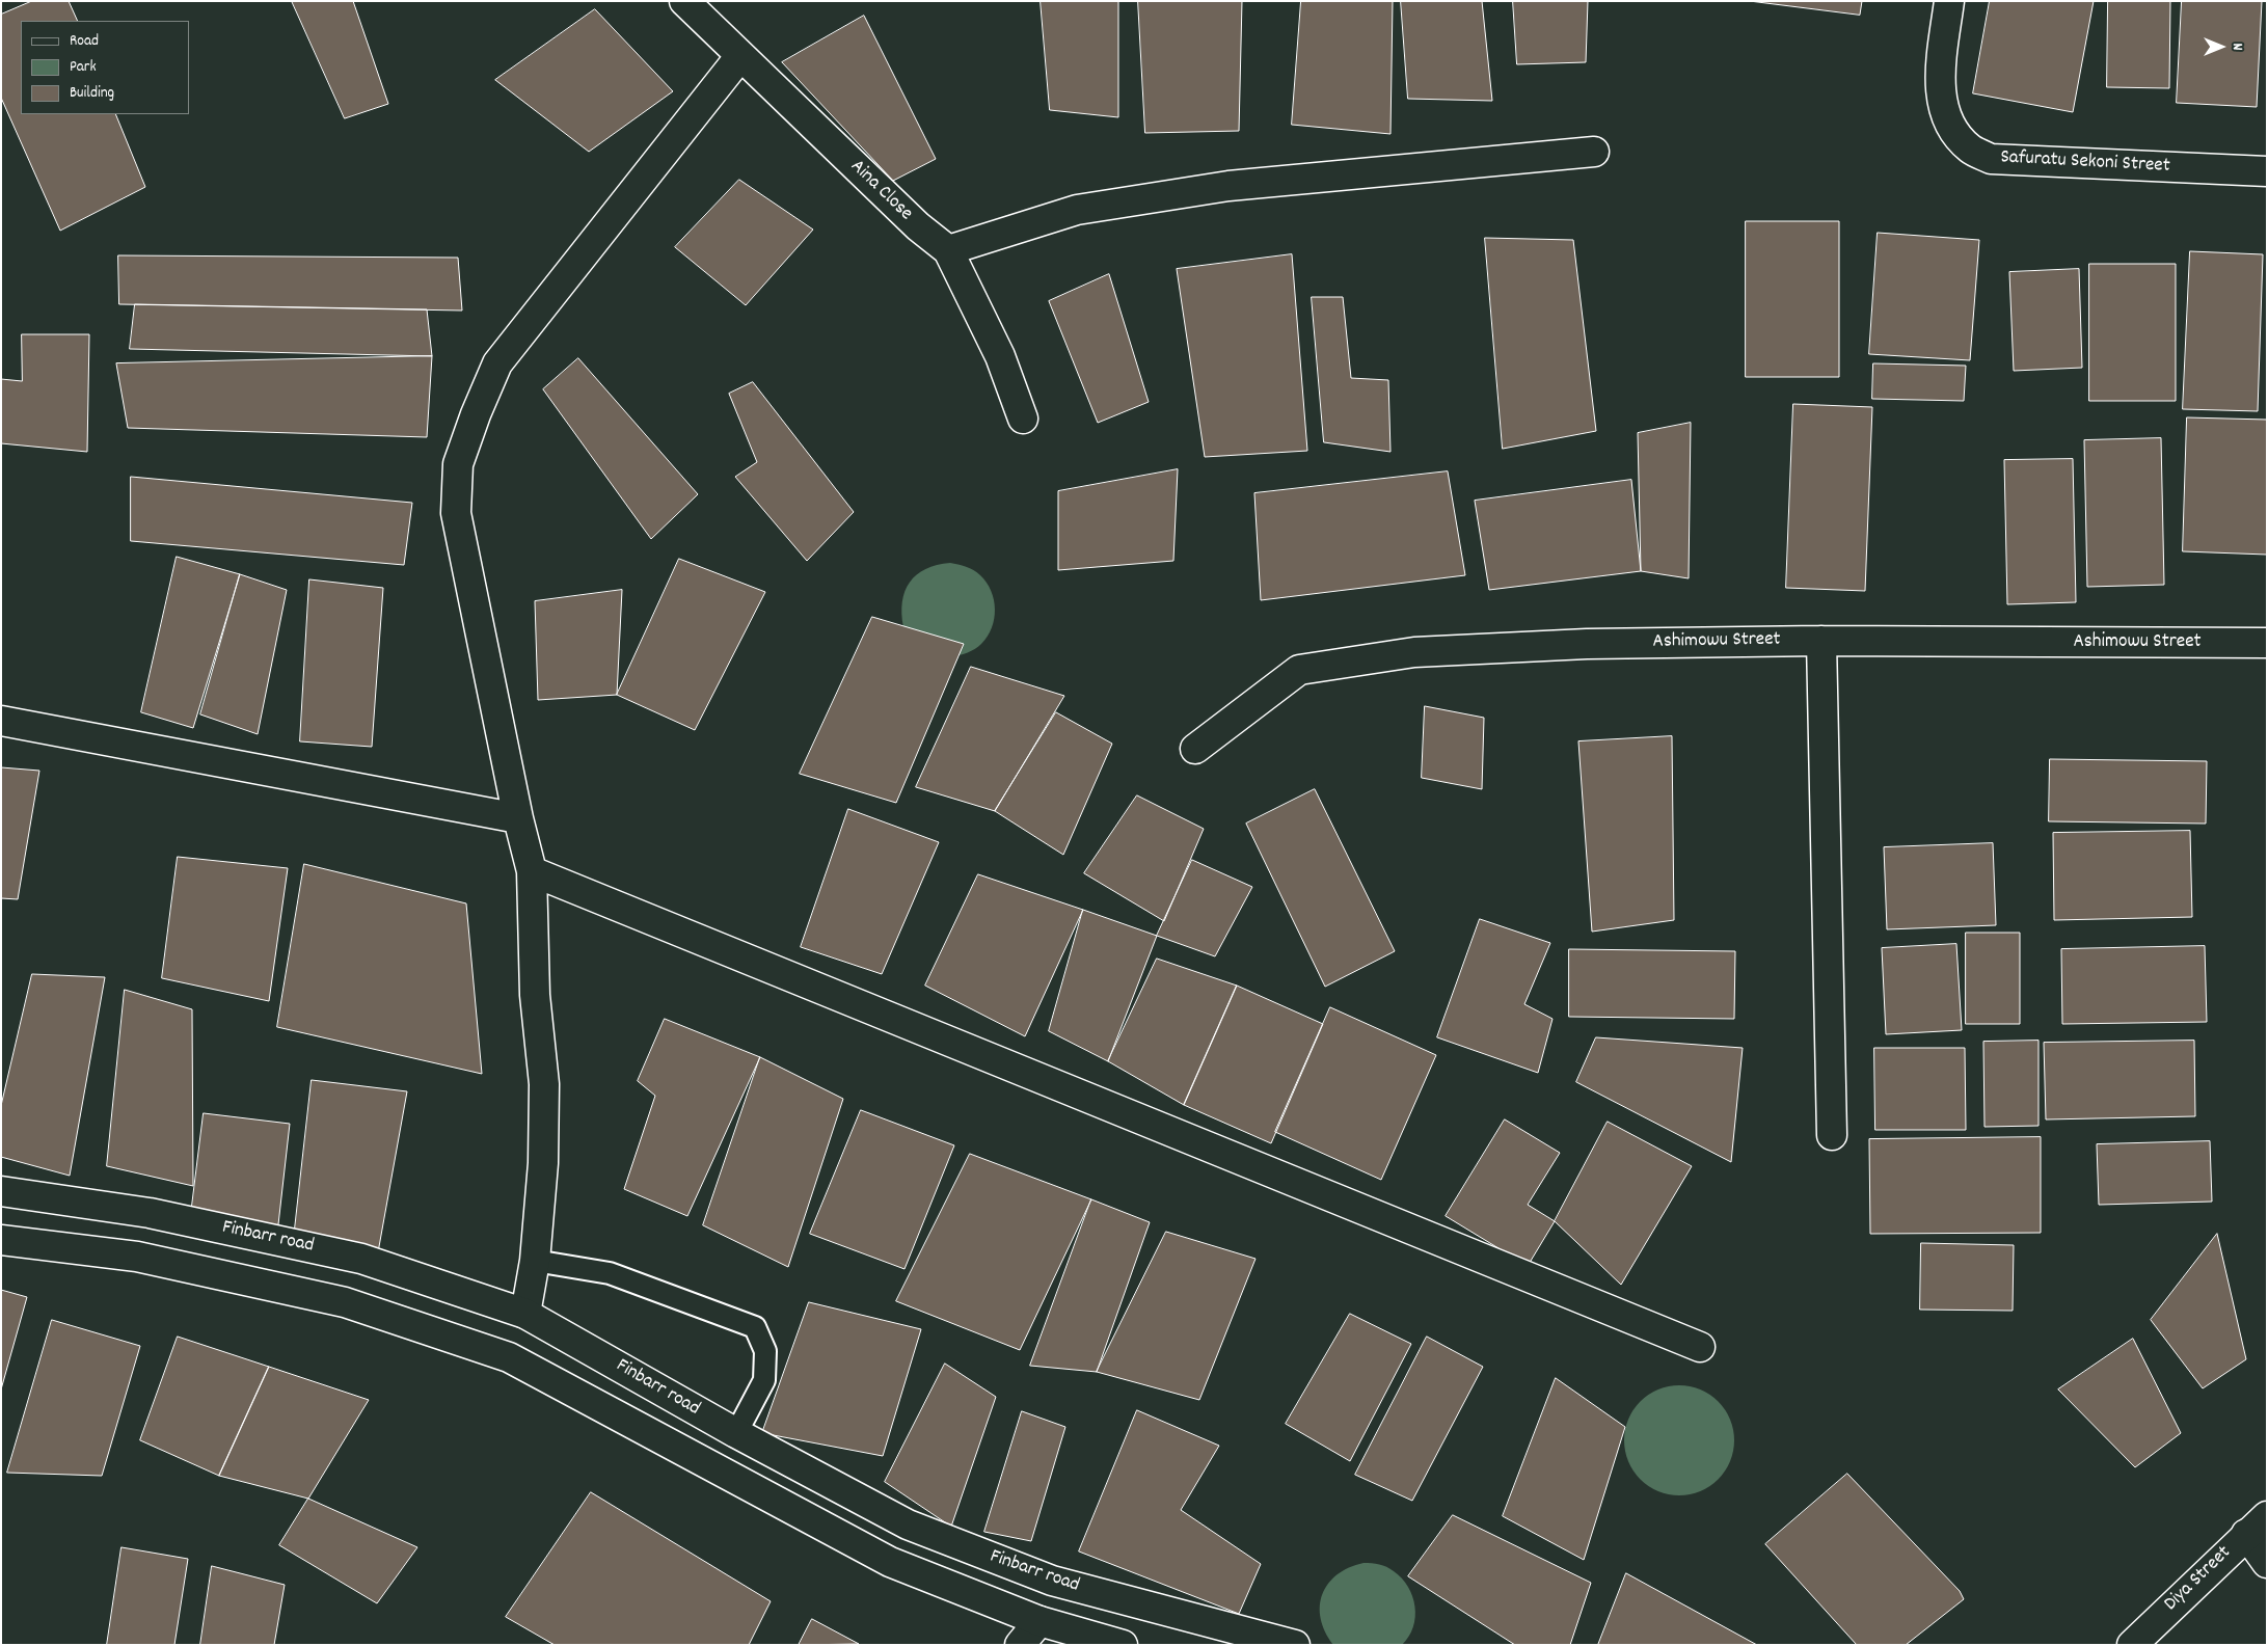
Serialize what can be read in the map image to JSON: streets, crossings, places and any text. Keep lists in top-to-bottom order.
{
  "streets": {
    "street": [
      "Safuratu Sekoni Street",
      "Aina Close",
      "Ashimowu Street",
      "Finbarr road",
      "Diya Street"
    ]
  },
  "legend": ["Road", "Park", "Building"],
  "north": "right"
}
